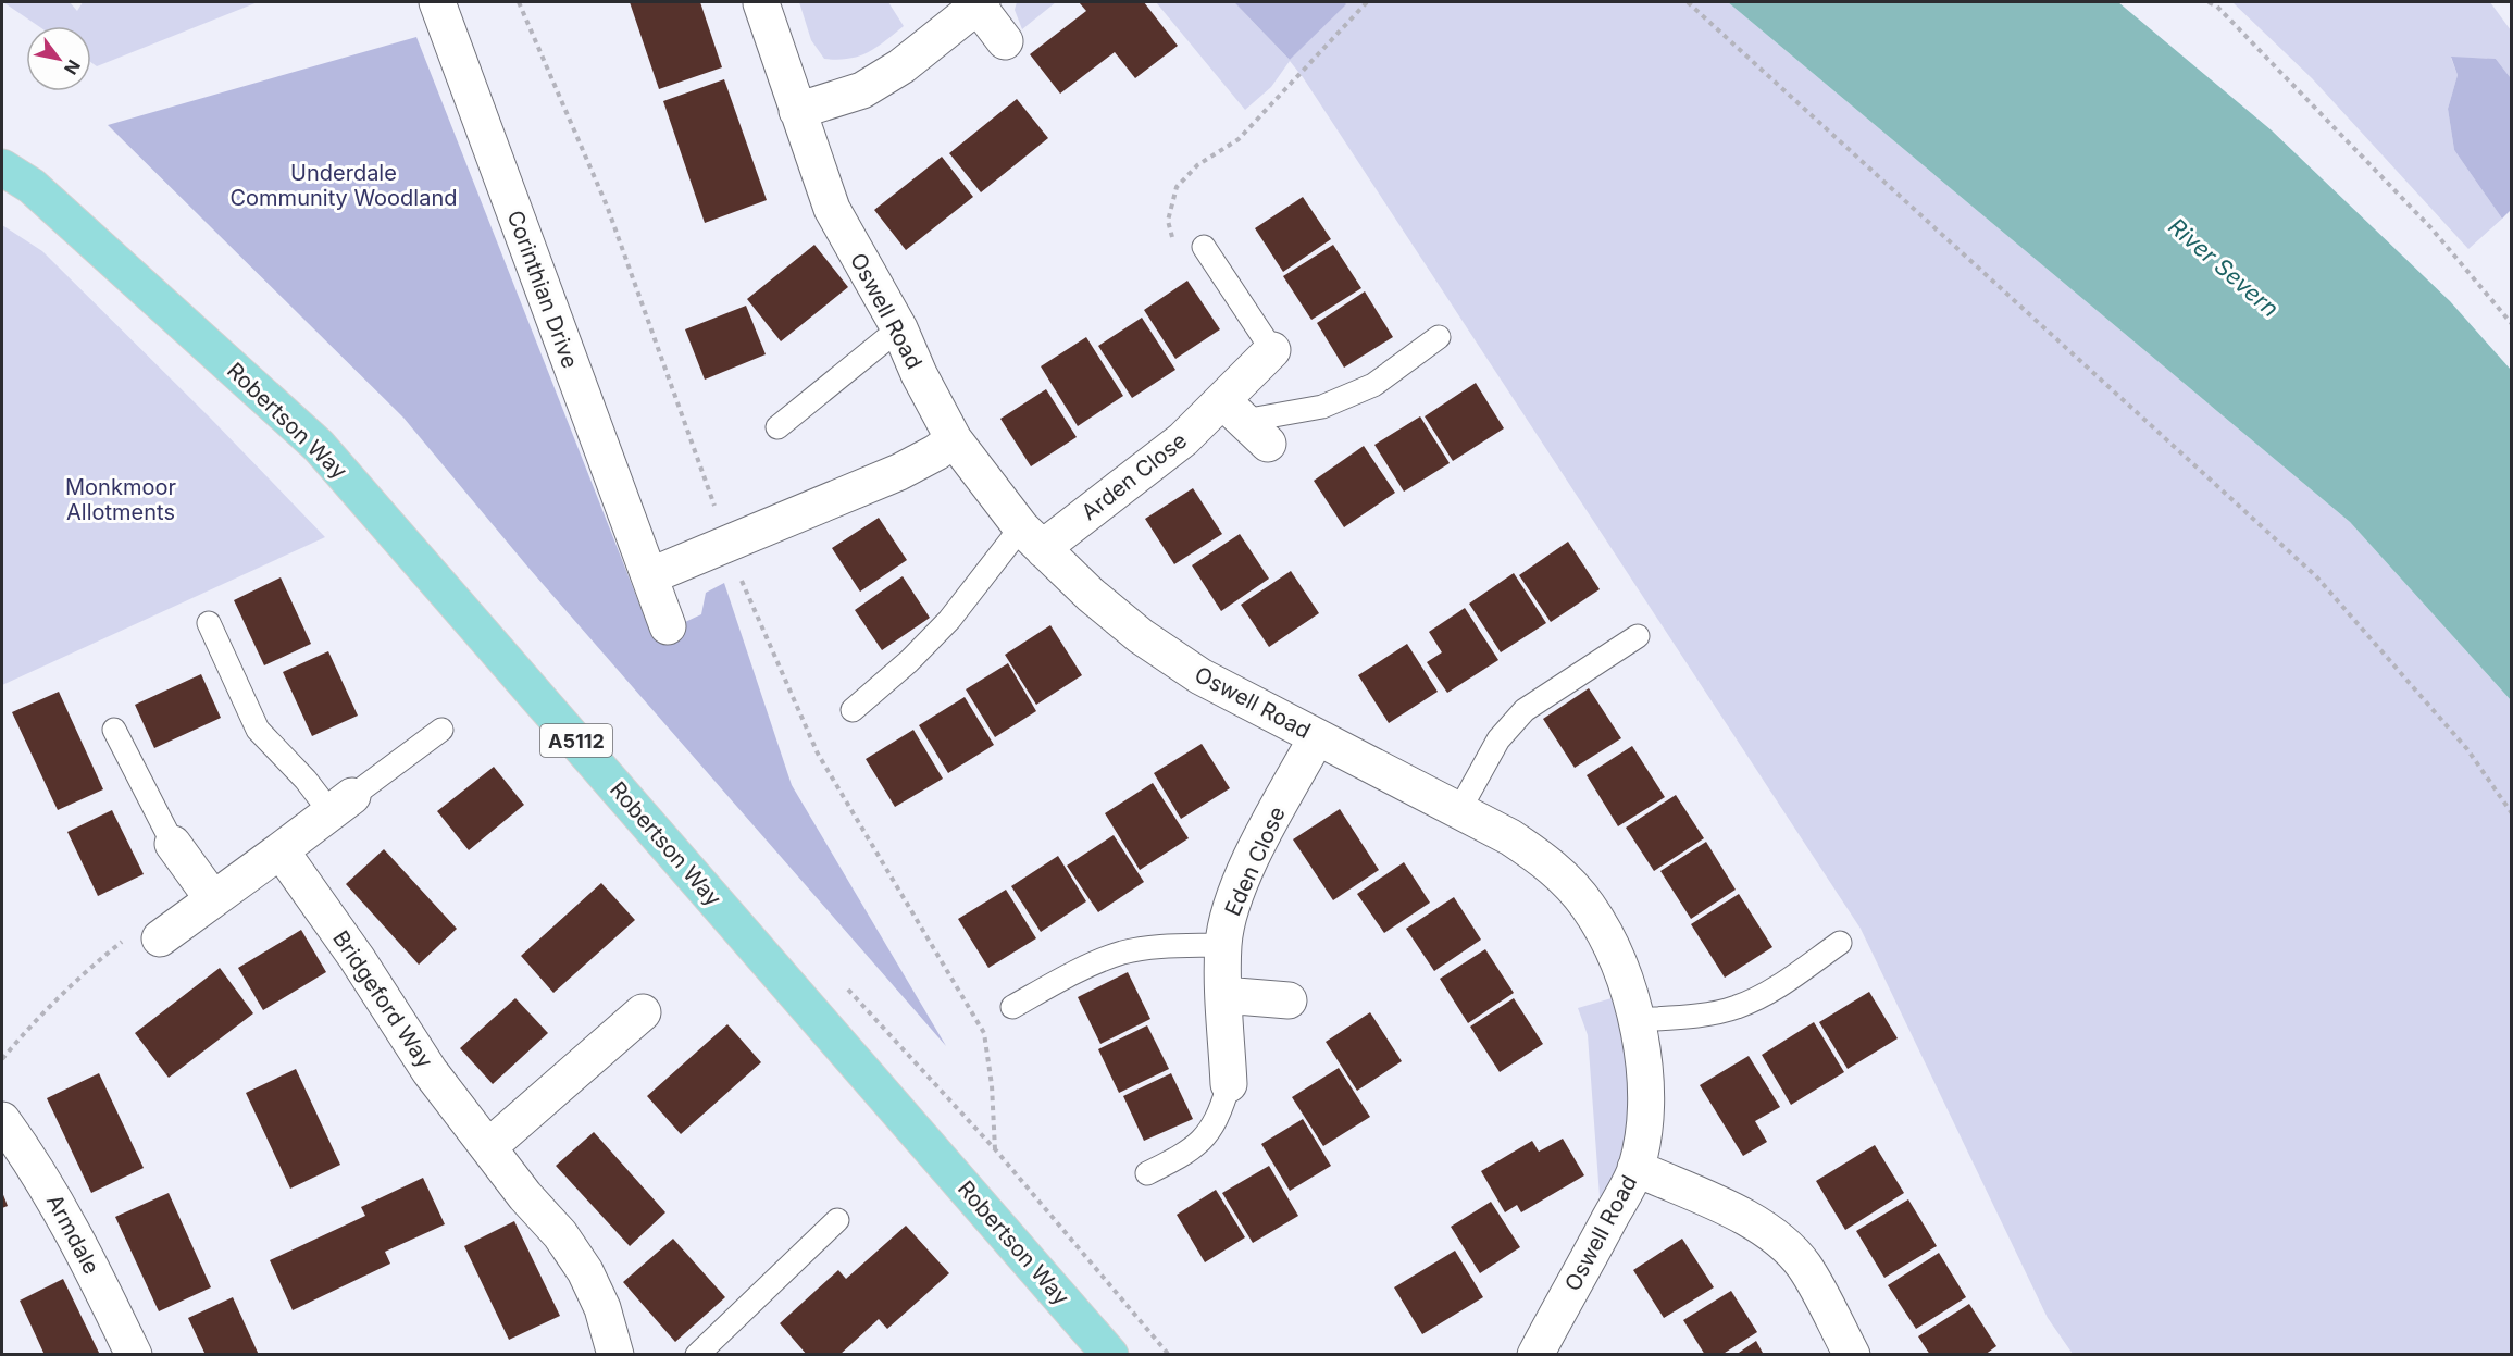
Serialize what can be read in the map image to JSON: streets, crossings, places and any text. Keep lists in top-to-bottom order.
{
  "streets": {
    "main road": ["Robertson Way", "A5112"],
    "street": [
      "Corinthian Drive",
      "Oswell Road",
      "Arden Close",
      "Eden Close",
      "Bridgeford Way",
      "Armdale"
    ]
  },
  "crossings": [
    ["Oswell Road", "Arden Close"],
    ["Oswell Road", "Eden Close"]
  ],
  "water": ["River Severn"],
  "parks": ["Underdale Community Woodland", "Monkmoor Allotments"],
  "north": "bottom right"
}
